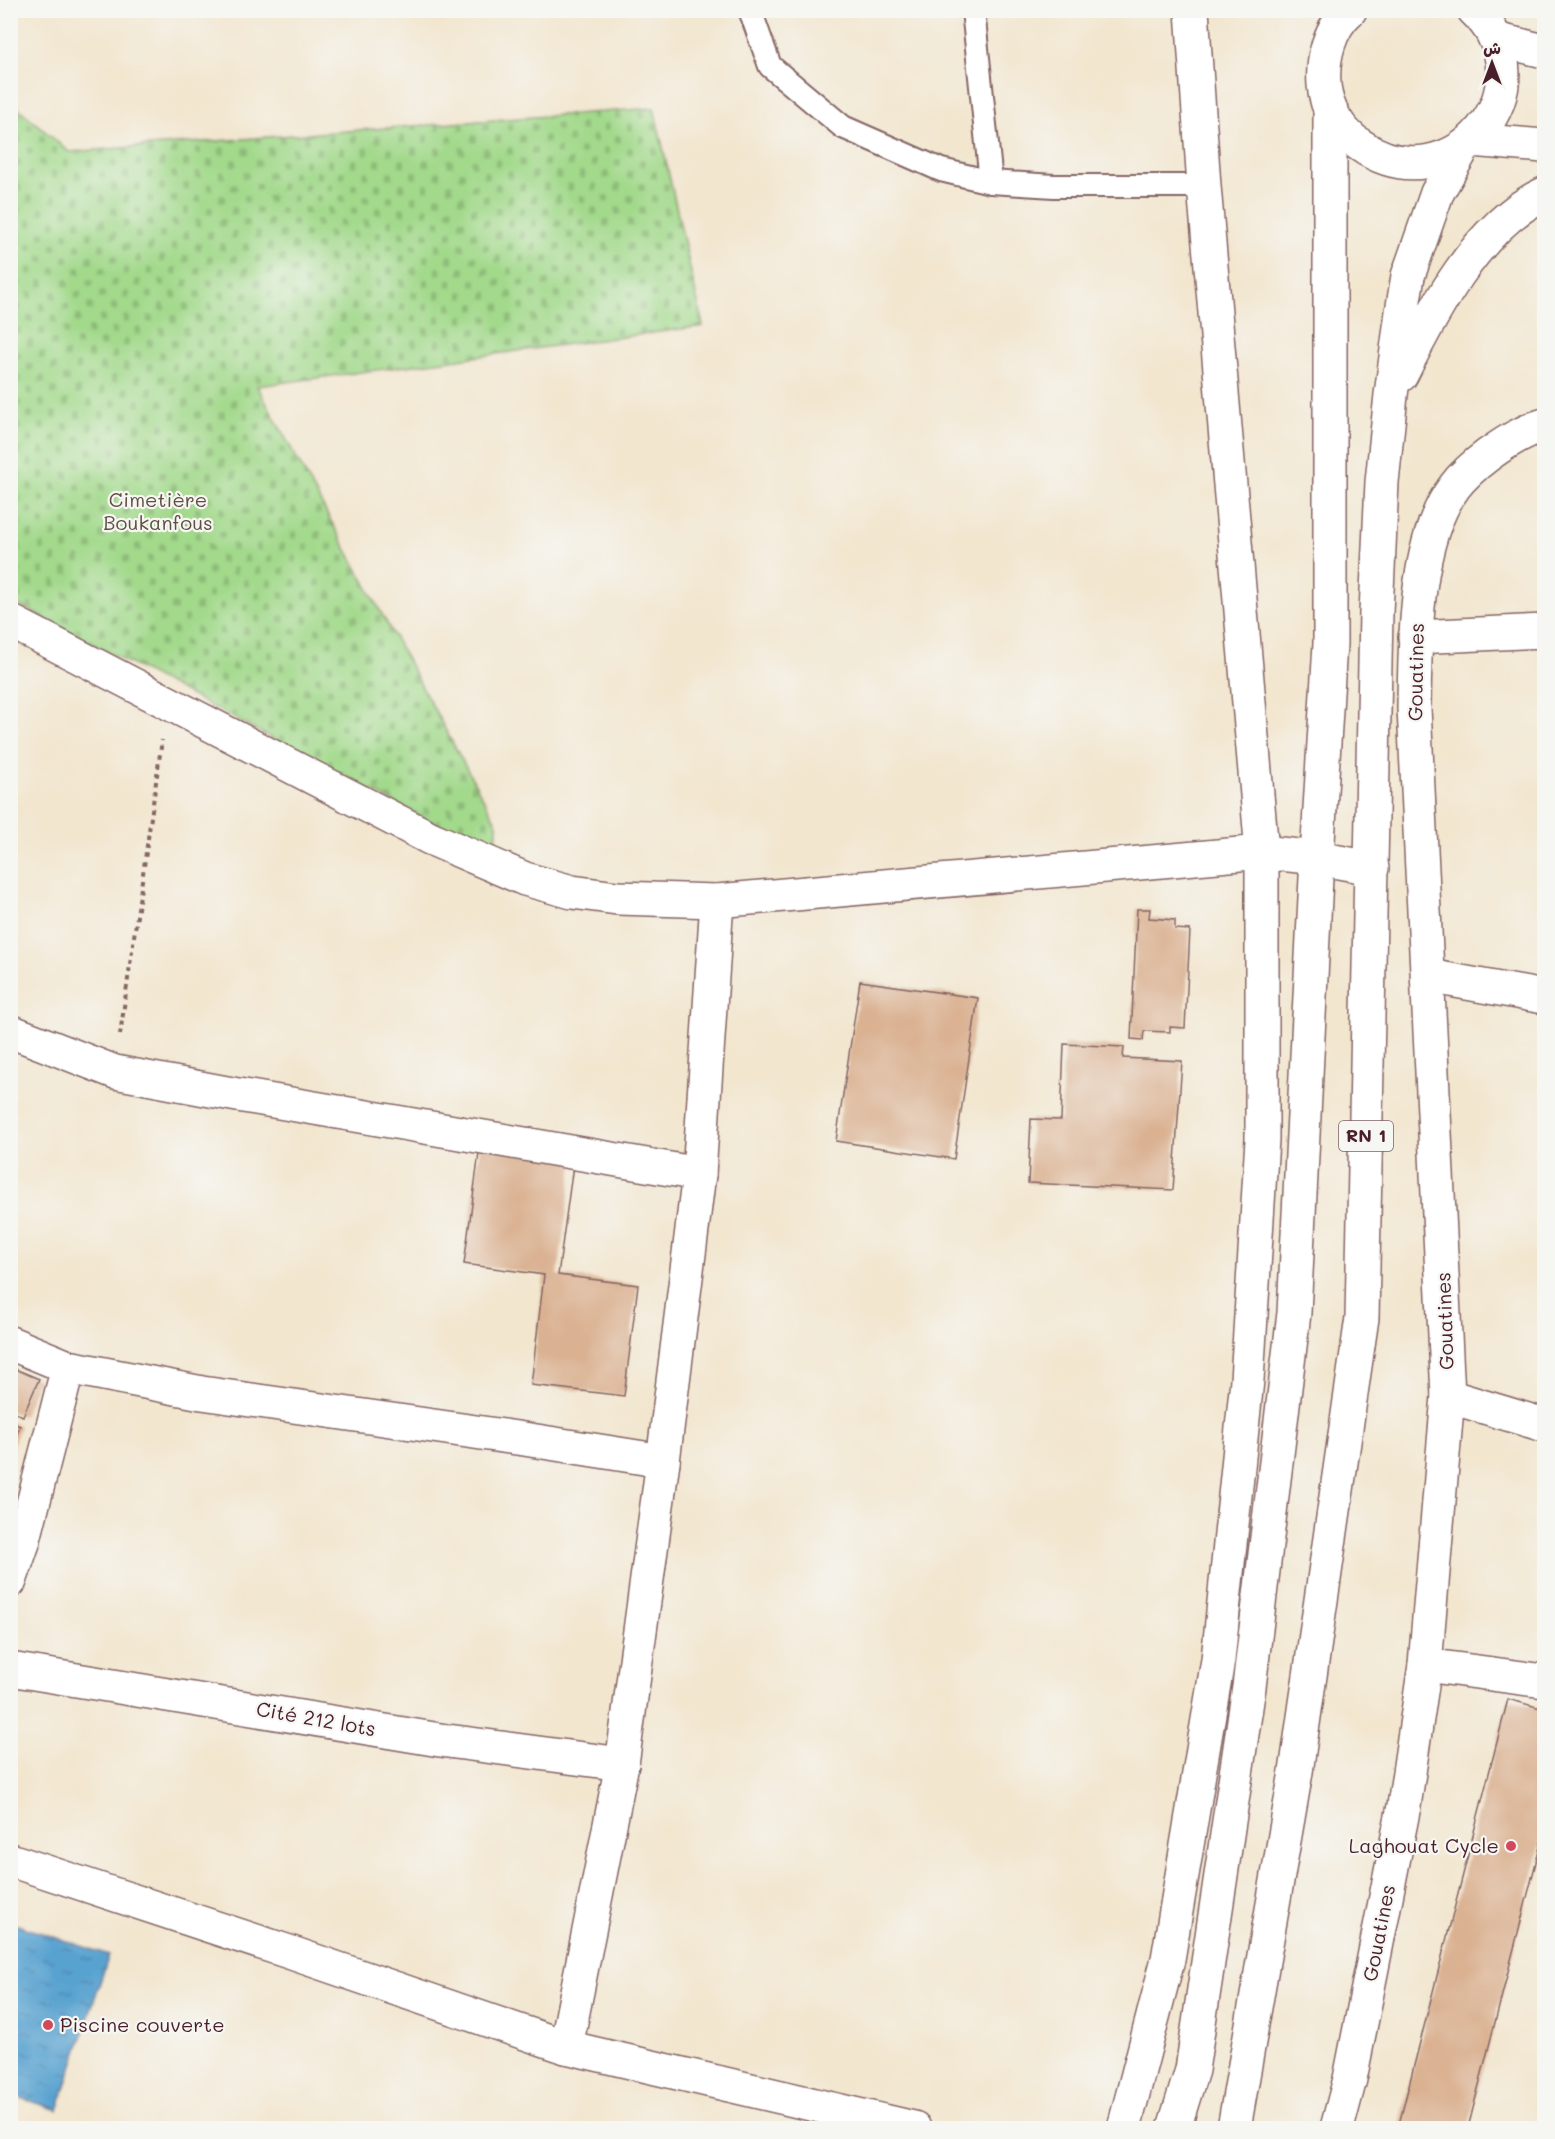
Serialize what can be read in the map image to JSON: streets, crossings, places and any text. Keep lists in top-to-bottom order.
{
  "streets": {
    "main road": ["Gouatines", "RN 1", "Cité 212 lots"]
  },
  "parks": ["Cimetière Boukanfous"],
  "places": ["Laghouat Cycle", "Piscine couverte"],
  "north": "top"
}
